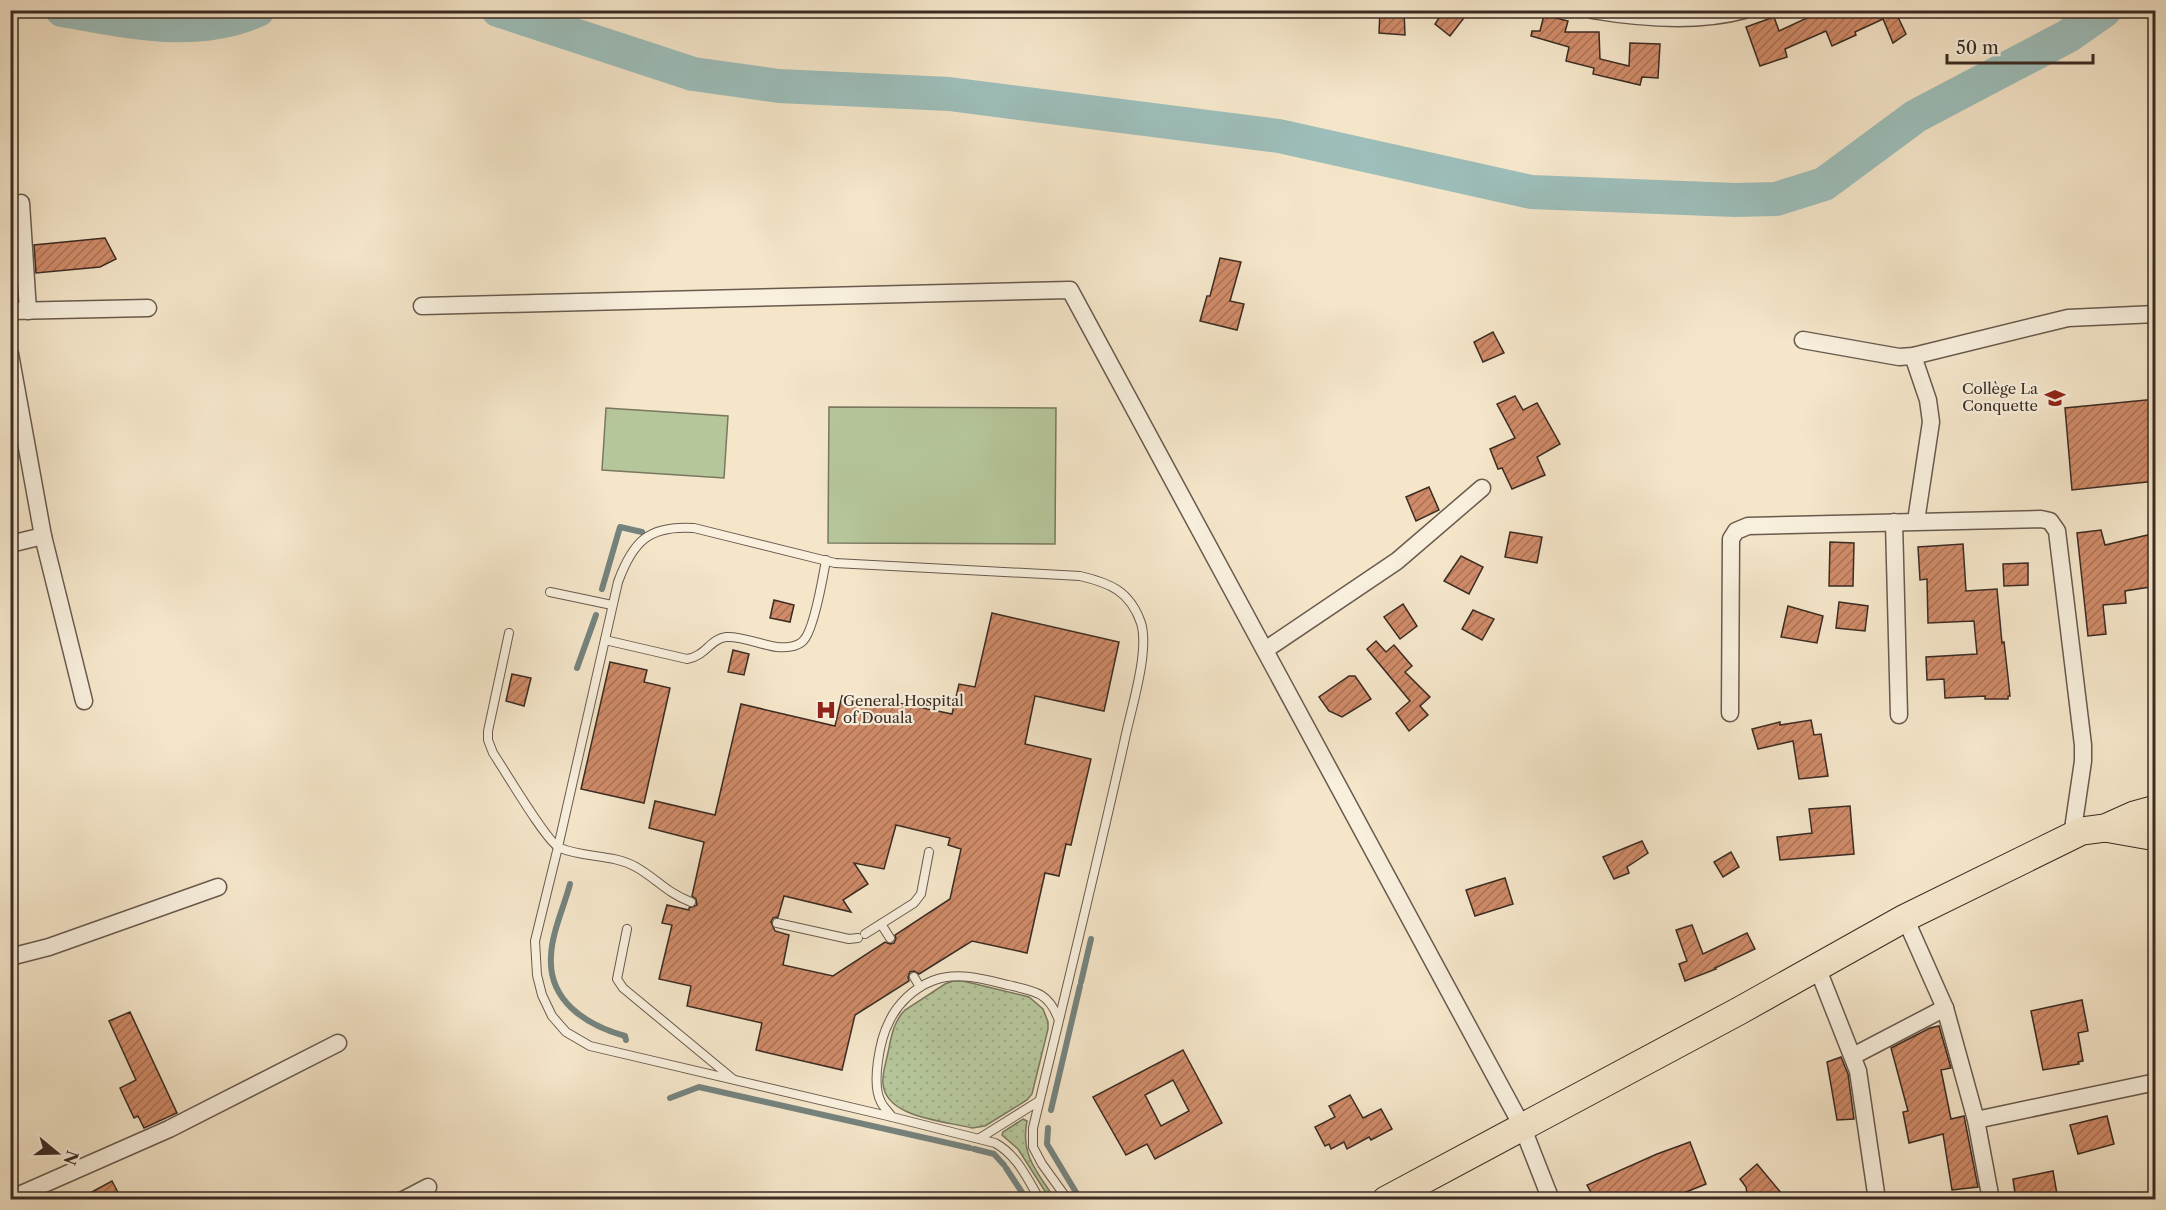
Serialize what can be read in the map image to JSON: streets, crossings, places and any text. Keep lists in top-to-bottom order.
{
  "places": {
    "school or university": ["Collège La Conquette"],
    "hospital": ["General Hospital of Douala"]
  },
  "scale_bar": "50 m",
  "north": "right"
}
